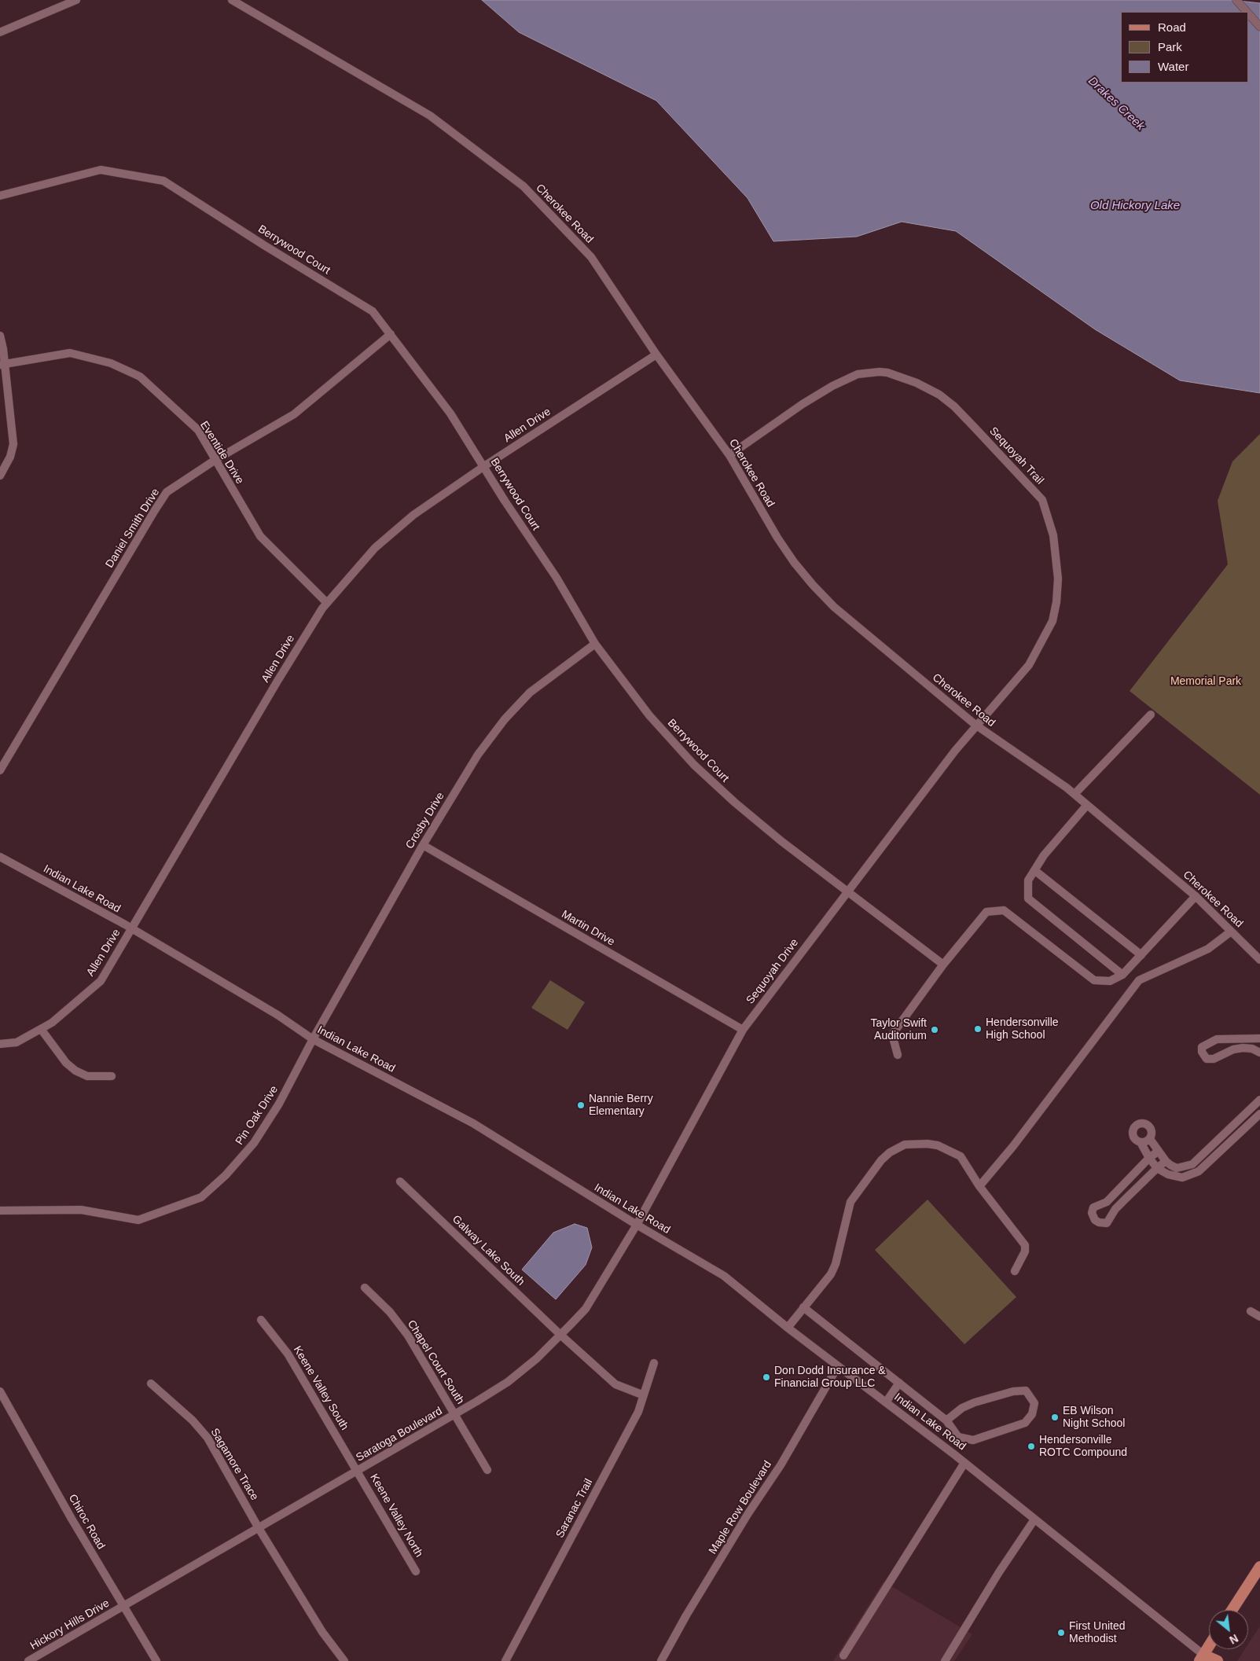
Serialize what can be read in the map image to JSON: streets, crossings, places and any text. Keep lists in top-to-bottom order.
{
  "streets": {
    "street": [
      "Cherokee Road",
      "Berrywood Court",
      "Allen Drive",
      "Eventide Drive",
      "Sequoyah Trail",
      "Daniel Smith Drive",
      "Crosby Drive",
      "Indian Lake Road",
      "Martin Drive",
      "Sequoyah Drive",
      "Pin Oak Drive",
      "Galway Lake South",
      "Chapel Court South",
      "Keene Valley South",
      "Saratoga Boulevard",
      "Sagamore Trace",
      "Maple Row Boulevard",
      "Saranac Trail",
      "Keene Valley North",
      "Chiroc Road",
      "Hickory Hills Drive"
    ]
  },
  "crossings": [
    ["Cherokee Road", "Allen Drive"],
    ["Cherokee Road", "Sequoyah Trail"],
    ["Berrywood Court", "Allen Drive"],
    ["Berrywood Court", "Daniel Smith Drive"],
    ["Berrywood Court", "Crosby Drive"],
    ["Berrywood Court", "Sequoyah Drive"],
    ["Allen Drive", "Eventide Drive"],
    ["Allen Drive", "Indian Lake Road"],
    ["Eventide Drive", "Daniel Smith Drive"],
    ["Sequoyah Trail", "Sequoyah Drive"],
    ["Crosby Drive", "Indian Lake Road"],
    ["Crosby Drive", "Martin Drive"],
    ["Crosby Drive", "Pin Oak Drive"],
    ["Indian Lake Road", "Sequoyah Drive"],
    ["Indian Lake Road", "Pin Oak Drive"],
    ["Indian Lake Road", "Saratoga Boulevard"],
    ["Indian Lake Road", "Maple Row Boulevard"],
    ["Martin Drive", "Sequoyah Drive"],
    ["Sequoyah Drive", "Saratoga Boulevard"],
    ["Galway Lake South", "Saratoga Boulevard"],
    ["Galway Lake South", "Saranac Trail"],
    ["Chapel Court South", "Saratoga Boulevard"],
    ["Keene Valley South", "Saratoga Boulevard"],
    ["Keene Valley South", "Keene Valley North"],
    ["Saratoga Boulevard", "Sagamore Trace"],
    ["Saratoga Boulevard", "Keene Valley North"],
    ["Saratoga Boulevard", "Chiroc Road"],
    ["Saratoga Boulevard", "Hickory Hills Drive"],
    ["Chiroc Road", "Hickory Hills Drive"]
  ],
  "water": ["Drakes Creek", "Old Hickory Lake"],
  "parks": ["Memorial Park"],
  "places": [
    "Hendersonville High School",
    "Taylor Swift Auditorium",
    "Nannie Berry Elementary",
    "Don Dodd Insurance & Financial Group LLC",
    "EB Wilson Night School",
    "Hendersonville ROTC Compound",
    "First United Methodist"
  ],
  "legend": ["Road", "Park", "Water"],
  "north": "bottom right"
}
